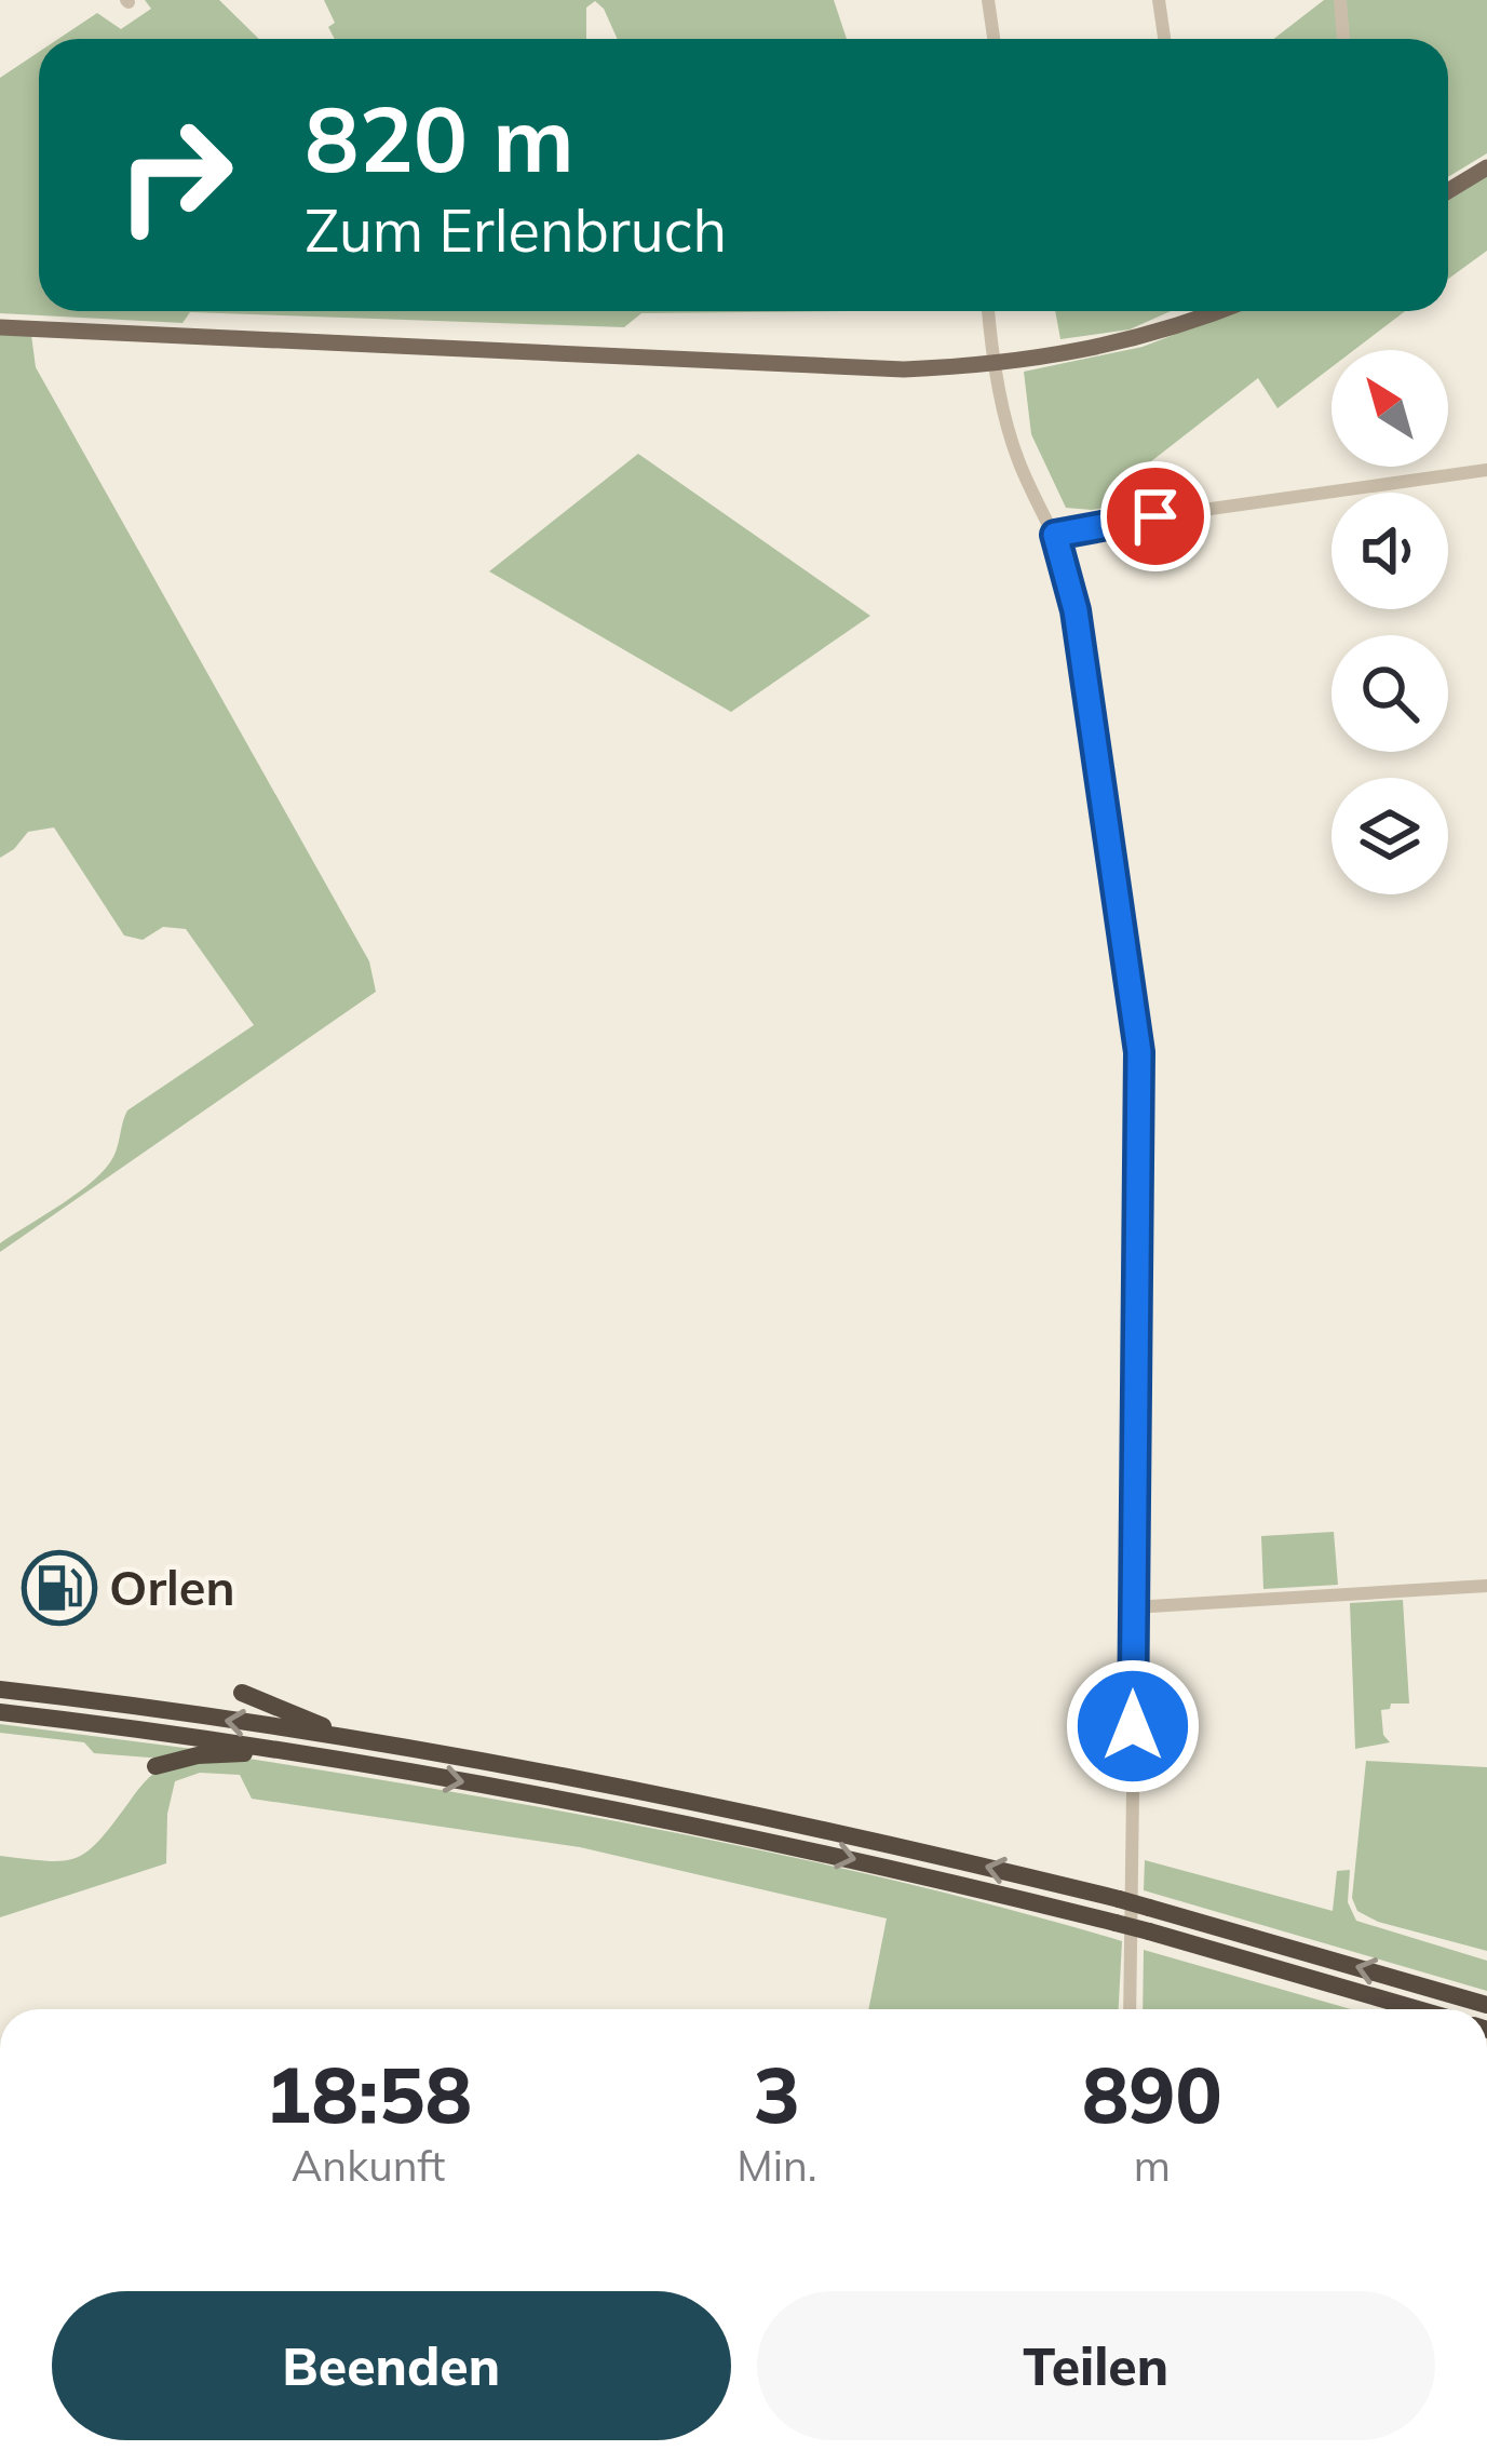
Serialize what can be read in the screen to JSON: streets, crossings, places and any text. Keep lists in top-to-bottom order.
{
  "places": {
    "fuel station": ["Orlen"]
  },
  "north": "top left",
  "page": {
    "turn": ["820 m", "Zum Erlenbruch"],
    "eta": [
      "18:58",
      "Ankunft",
      "3",
      "Min.",
      "890",
      "m"
    ],
    "buttons": ["Beenden", "Teilen"]
  }
}
